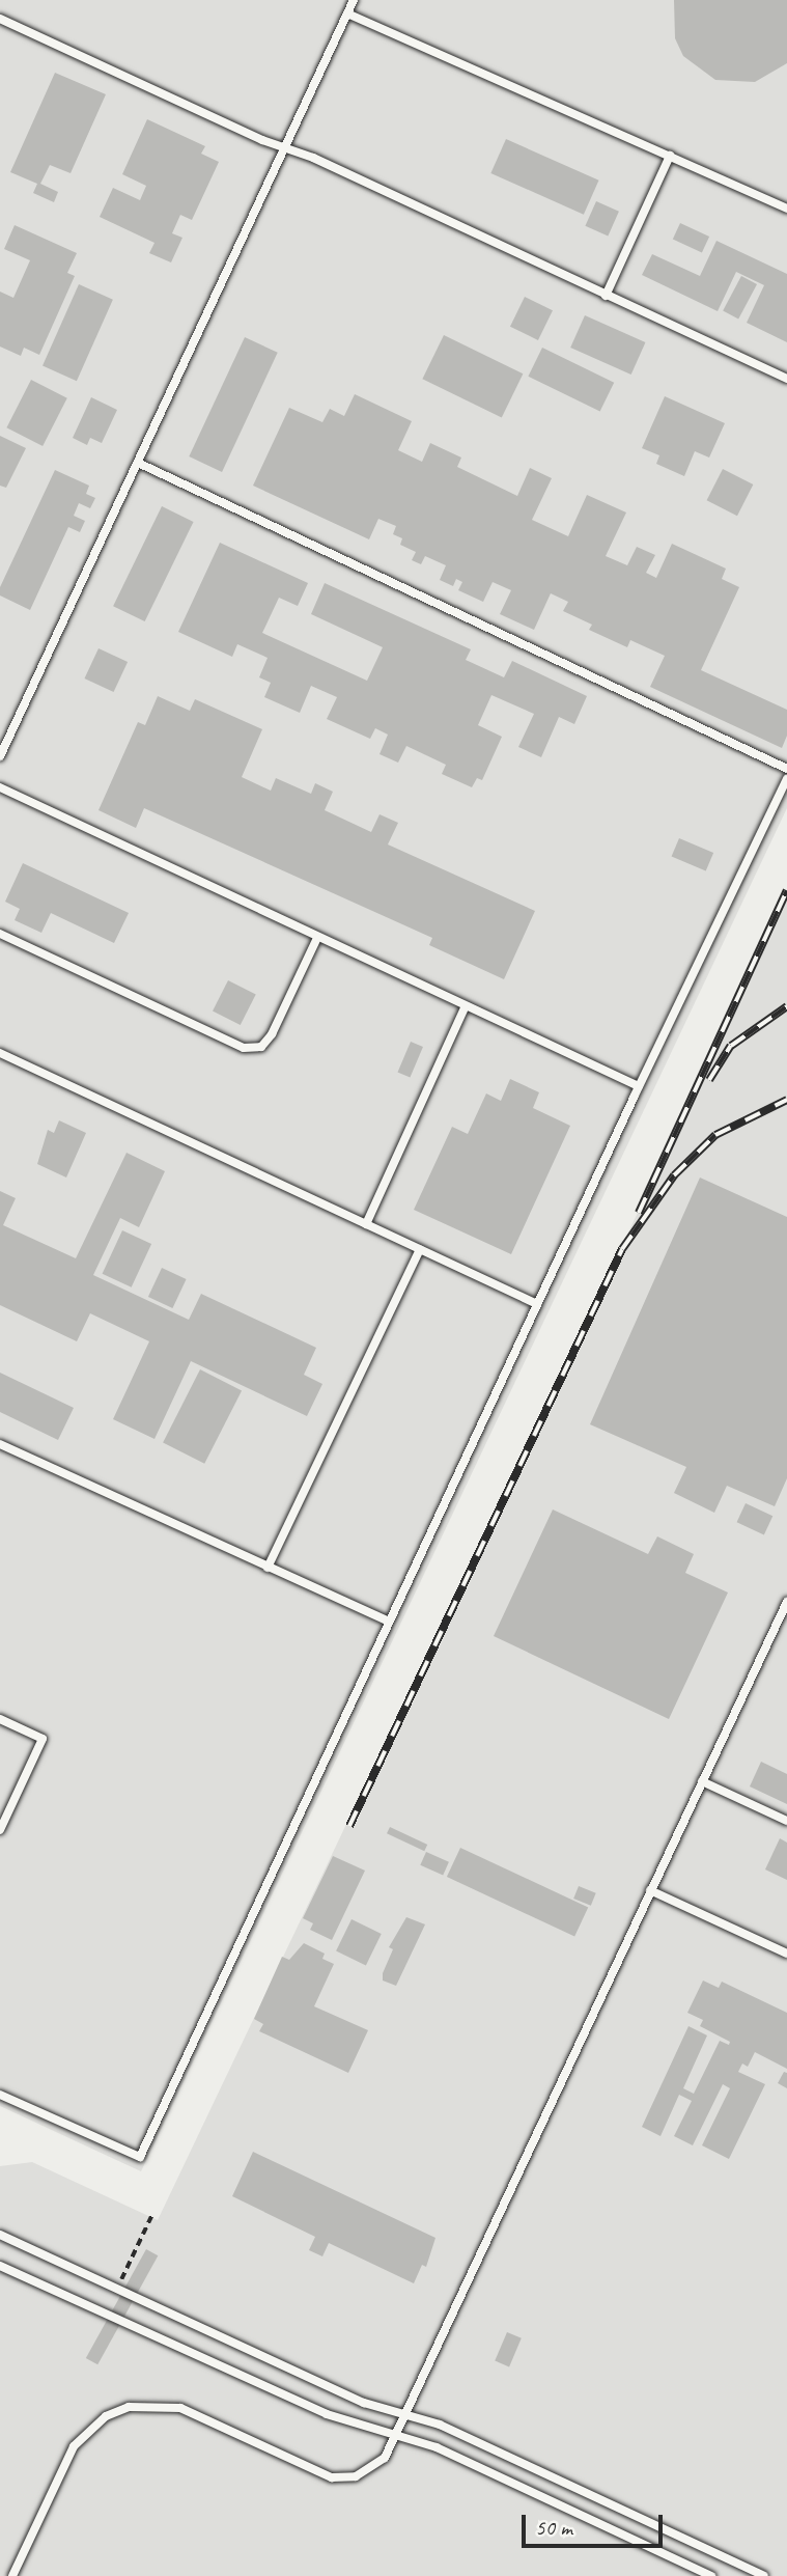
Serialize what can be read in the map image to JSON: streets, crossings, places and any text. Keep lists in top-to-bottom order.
{
  "scale_bar": "50 m"
}
